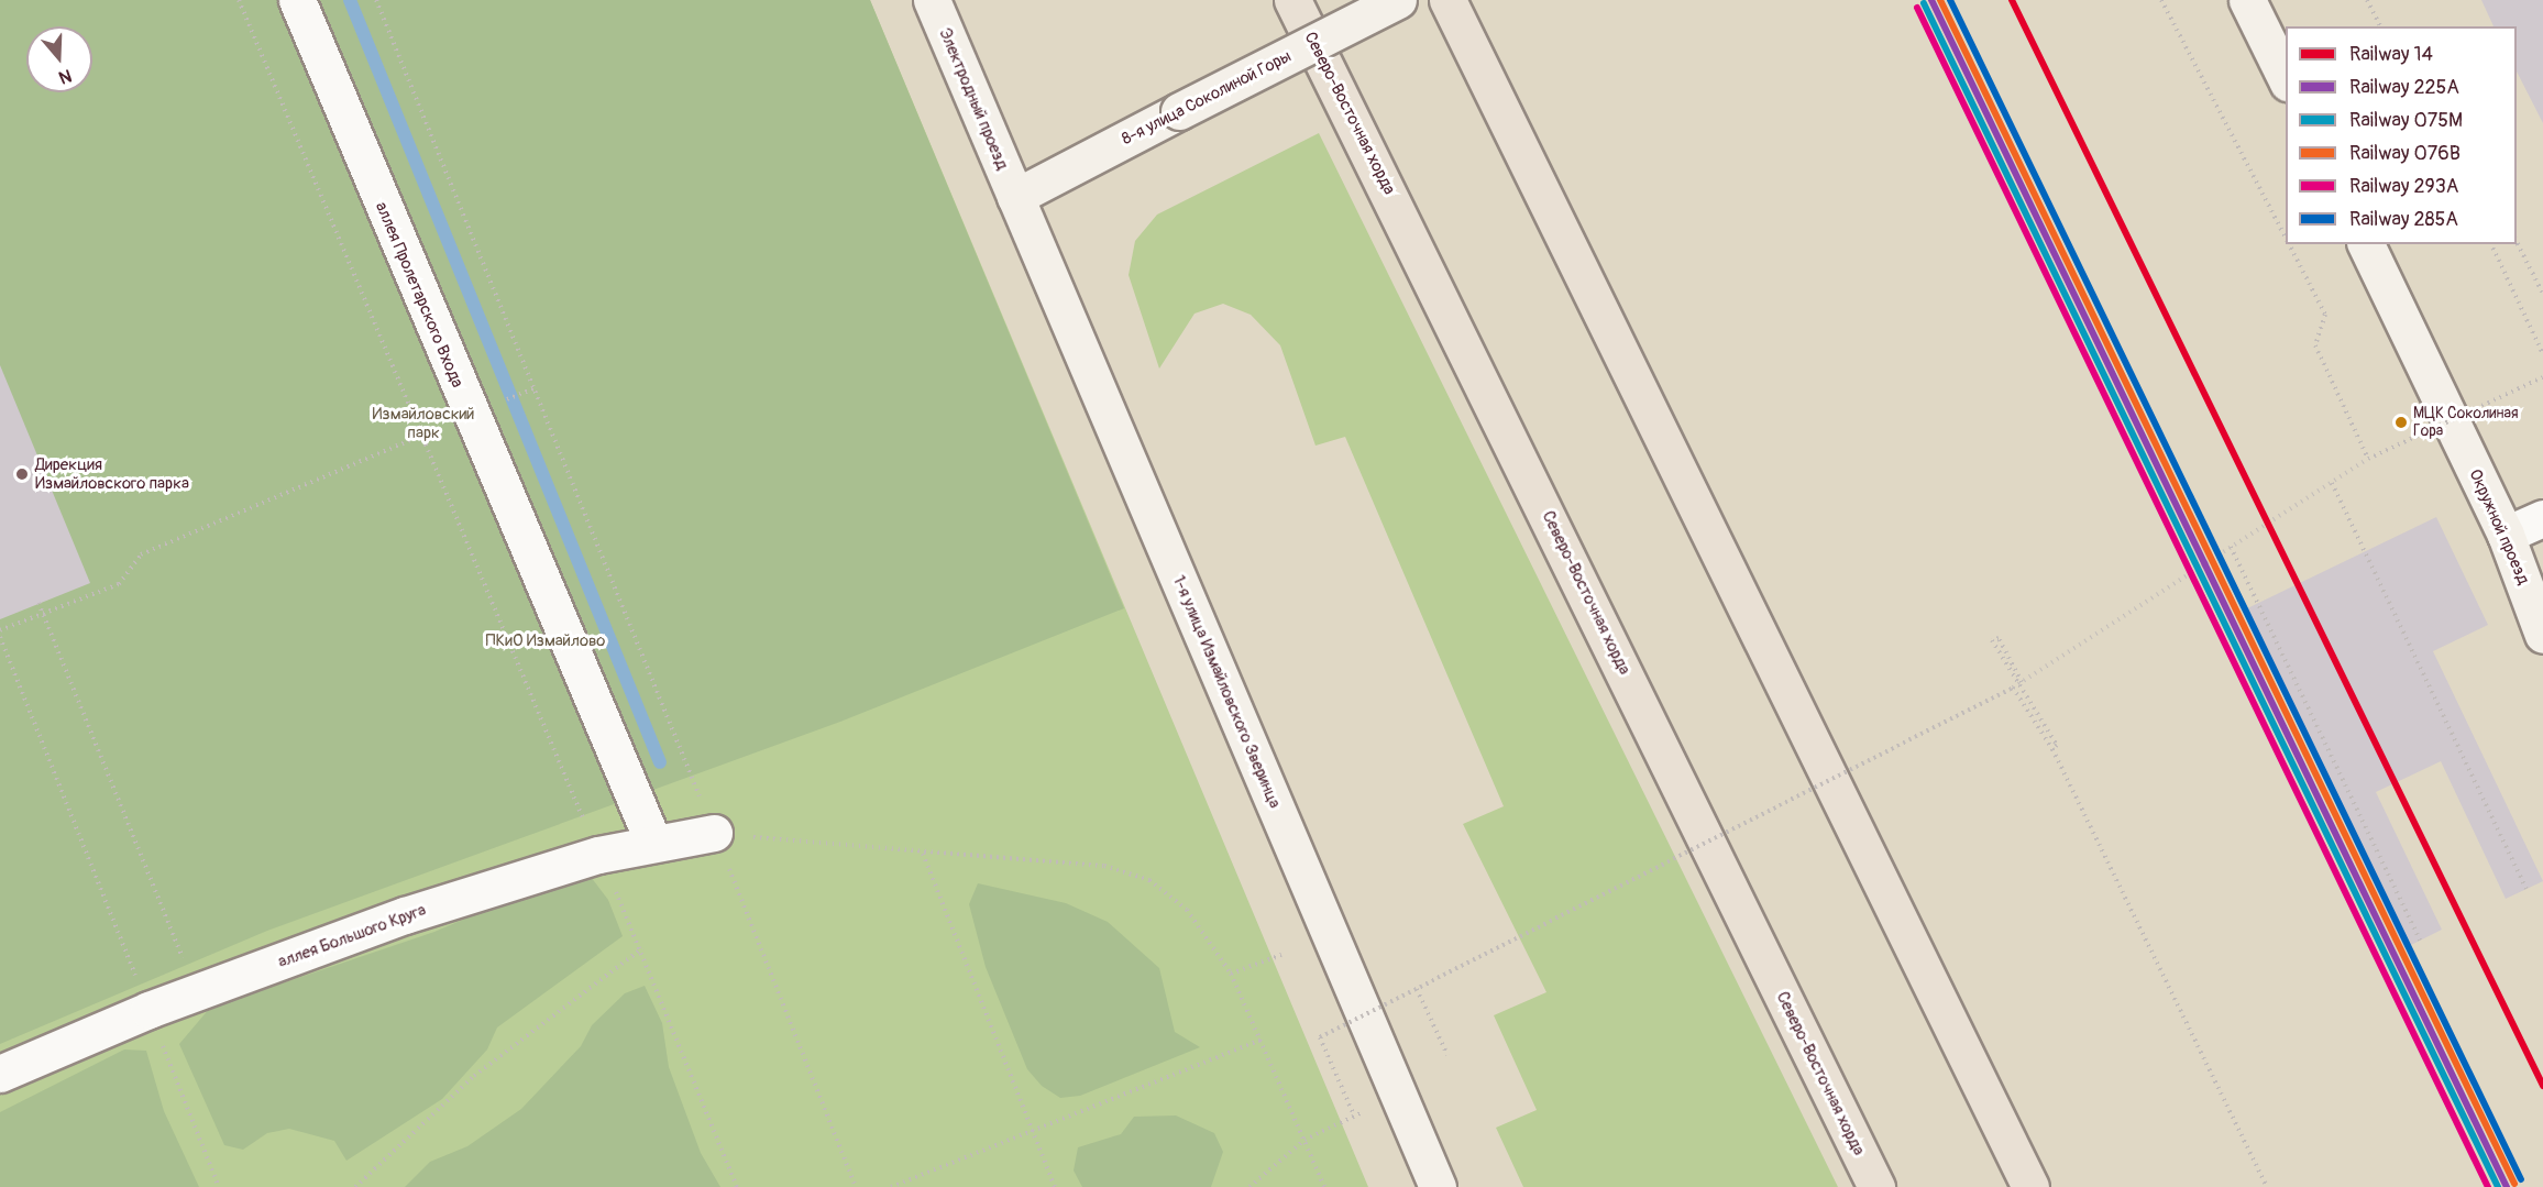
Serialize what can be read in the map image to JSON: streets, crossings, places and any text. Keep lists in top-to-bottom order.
{
  "streets": {
    "main road": ["Северо-Восточная хорда"],
    "street": [
      "8-я улица Соколиной Горы",
      "Электродный проезд",
      "аллея Пролетарского Входа",
      "Окружной проезд",
      "1-я улица Измайловского Зверинца",
      "аллея Большого Круга"
    ]
  },
  "crossings": [
    ["8-я улица Соколиной Горы", "Электродный проезд"],
    ["8-я улица Соколиной Горы", "1-я улица Измайловского Зверинца"],
    ["Электродный проезд", "1-я улица Измайловского Зверинца"],
    ["аллея Пролетарского Входа", "аллея Большого Круга"]
  ],
  "parks": ["Измайловский парк", "ПКиО Измайлово"],
  "places": ["МЦК Соколиная Гора", "Дирекция Измайловского парка"],
  "lines": [
    "rail line 14",
    "rail line 225А",
    "rail line 076В",
    "rail line 285А",
    "rail line 075М",
    "rail line 293А"
  ],
  "legend": [
    "Railway 14",
    "Railway 225А",
    "Railway 075М",
    "Railway 076В",
    "Railway 293А",
    "Railway 285А"
  ],
  "north": "bottom"
}
